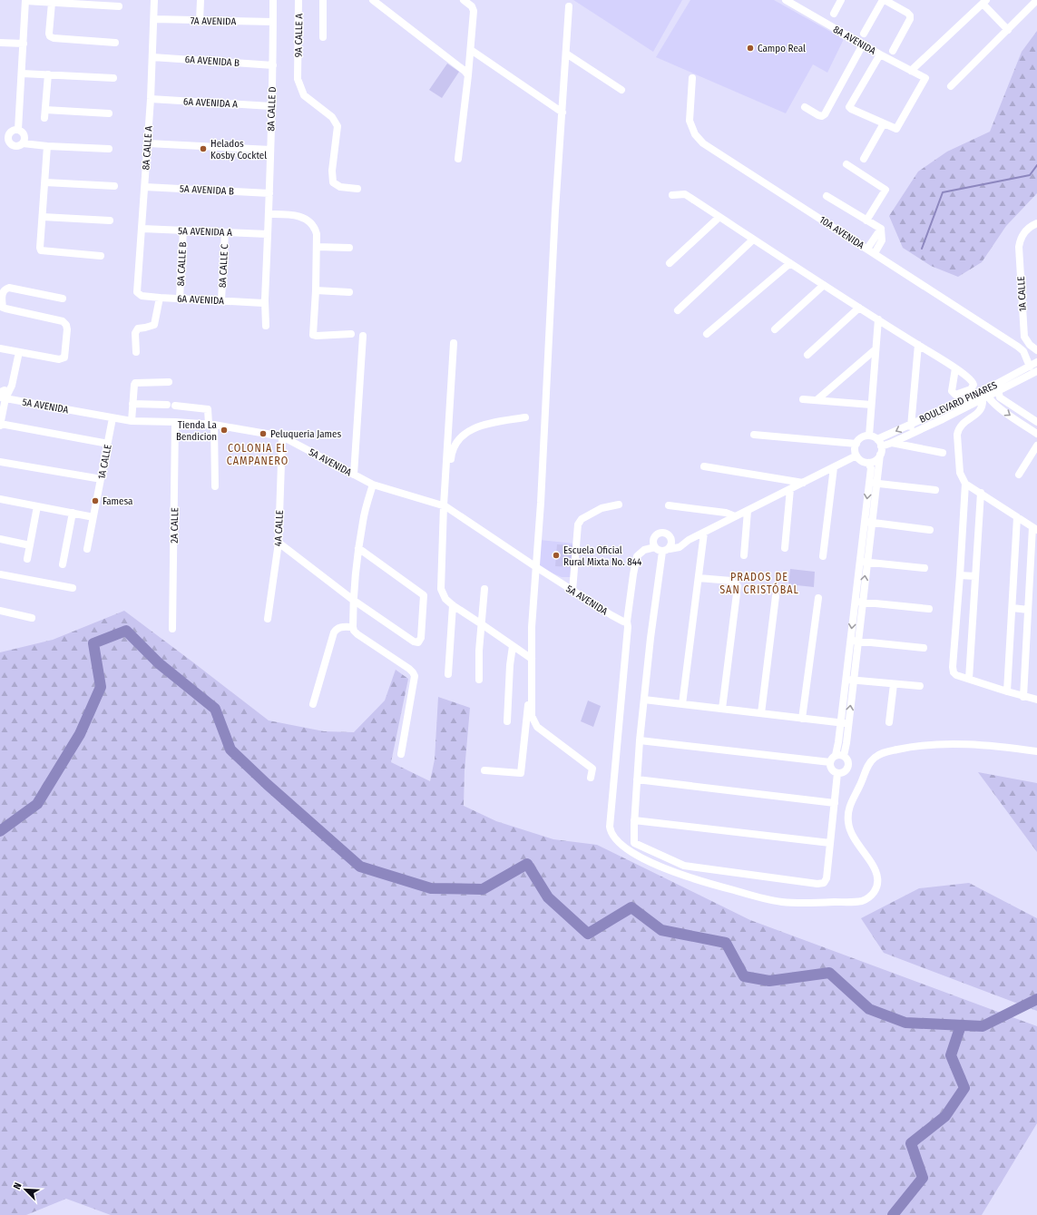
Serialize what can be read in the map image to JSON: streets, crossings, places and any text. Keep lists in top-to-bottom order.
{
  "streets": {
    "street": [
      "7A AVENIDA",
      "9A CALLE A",
      "8A AVENIDA",
      "6A AVENIDA B",
      "6A AVENIDA A",
      "8A CALLE D",
      "8A CALLE A",
      "5A AVENIDA B",
      "5A AVENIDA A",
      "10A AVENIDA",
      "8A CALLE B",
      "8A CALLE C",
      "1A CALLE",
      "6A AVENIDA",
      "BOULEVARD PINARES",
      "5A AVENIDA",
      "2A CALLE",
      "4A CALLE"
    ]
  },
  "crossings": [
    ["7A AVENIDA", "8A CALLE D"],
    ["7A AVENIDA", "8A CALLE A"],
    ["6A AVENIDA B", "8A CALLE D"],
    ["6A AVENIDA B", "8A CALLE A"],
    ["6A AVENIDA A", "8A CALLE D"],
    ["6A AVENIDA A", "8A CALLE A"],
    ["8A CALLE D", "5A AVENIDA B"],
    ["8A CALLE D", "5A AVENIDA A"],
    ["8A CALLE D", "6A AVENIDA"],
    ["8A CALLE A", "5A AVENIDA B"],
    ["8A CALLE A", "5A AVENIDA A"],
    ["8A CALLE A", "6A AVENIDA"],
    ["5A AVENIDA A", "8A CALLE B"],
    ["5A AVENIDA A", "8A CALLE C"],
    ["10A AVENIDA", "BOULEVARD PINARES"],
    ["8A CALLE B", "6A AVENIDA"],
    ["8A CALLE C", "6A AVENIDA"],
    ["1A CALLE", "5A AVENIDA"],
    ["5A AVENIDA", "2A CALLE"],
    ["5A AVENIDA", "4A CALLE"]
  ],
  "districts": ["COLONIA EL CAMPANERO", "PRADOS DE SAN CRISTÓBAL"],
  "places": [
    "Campo Real",
    "Helados Kosby Cocktel",
    "Tienda La Bendicion",
    "Peluqueria James",
    "Famesa",
    "Escuela Oficial Rural Mixta No. 844"
  ],
  "north": "top left"
}
